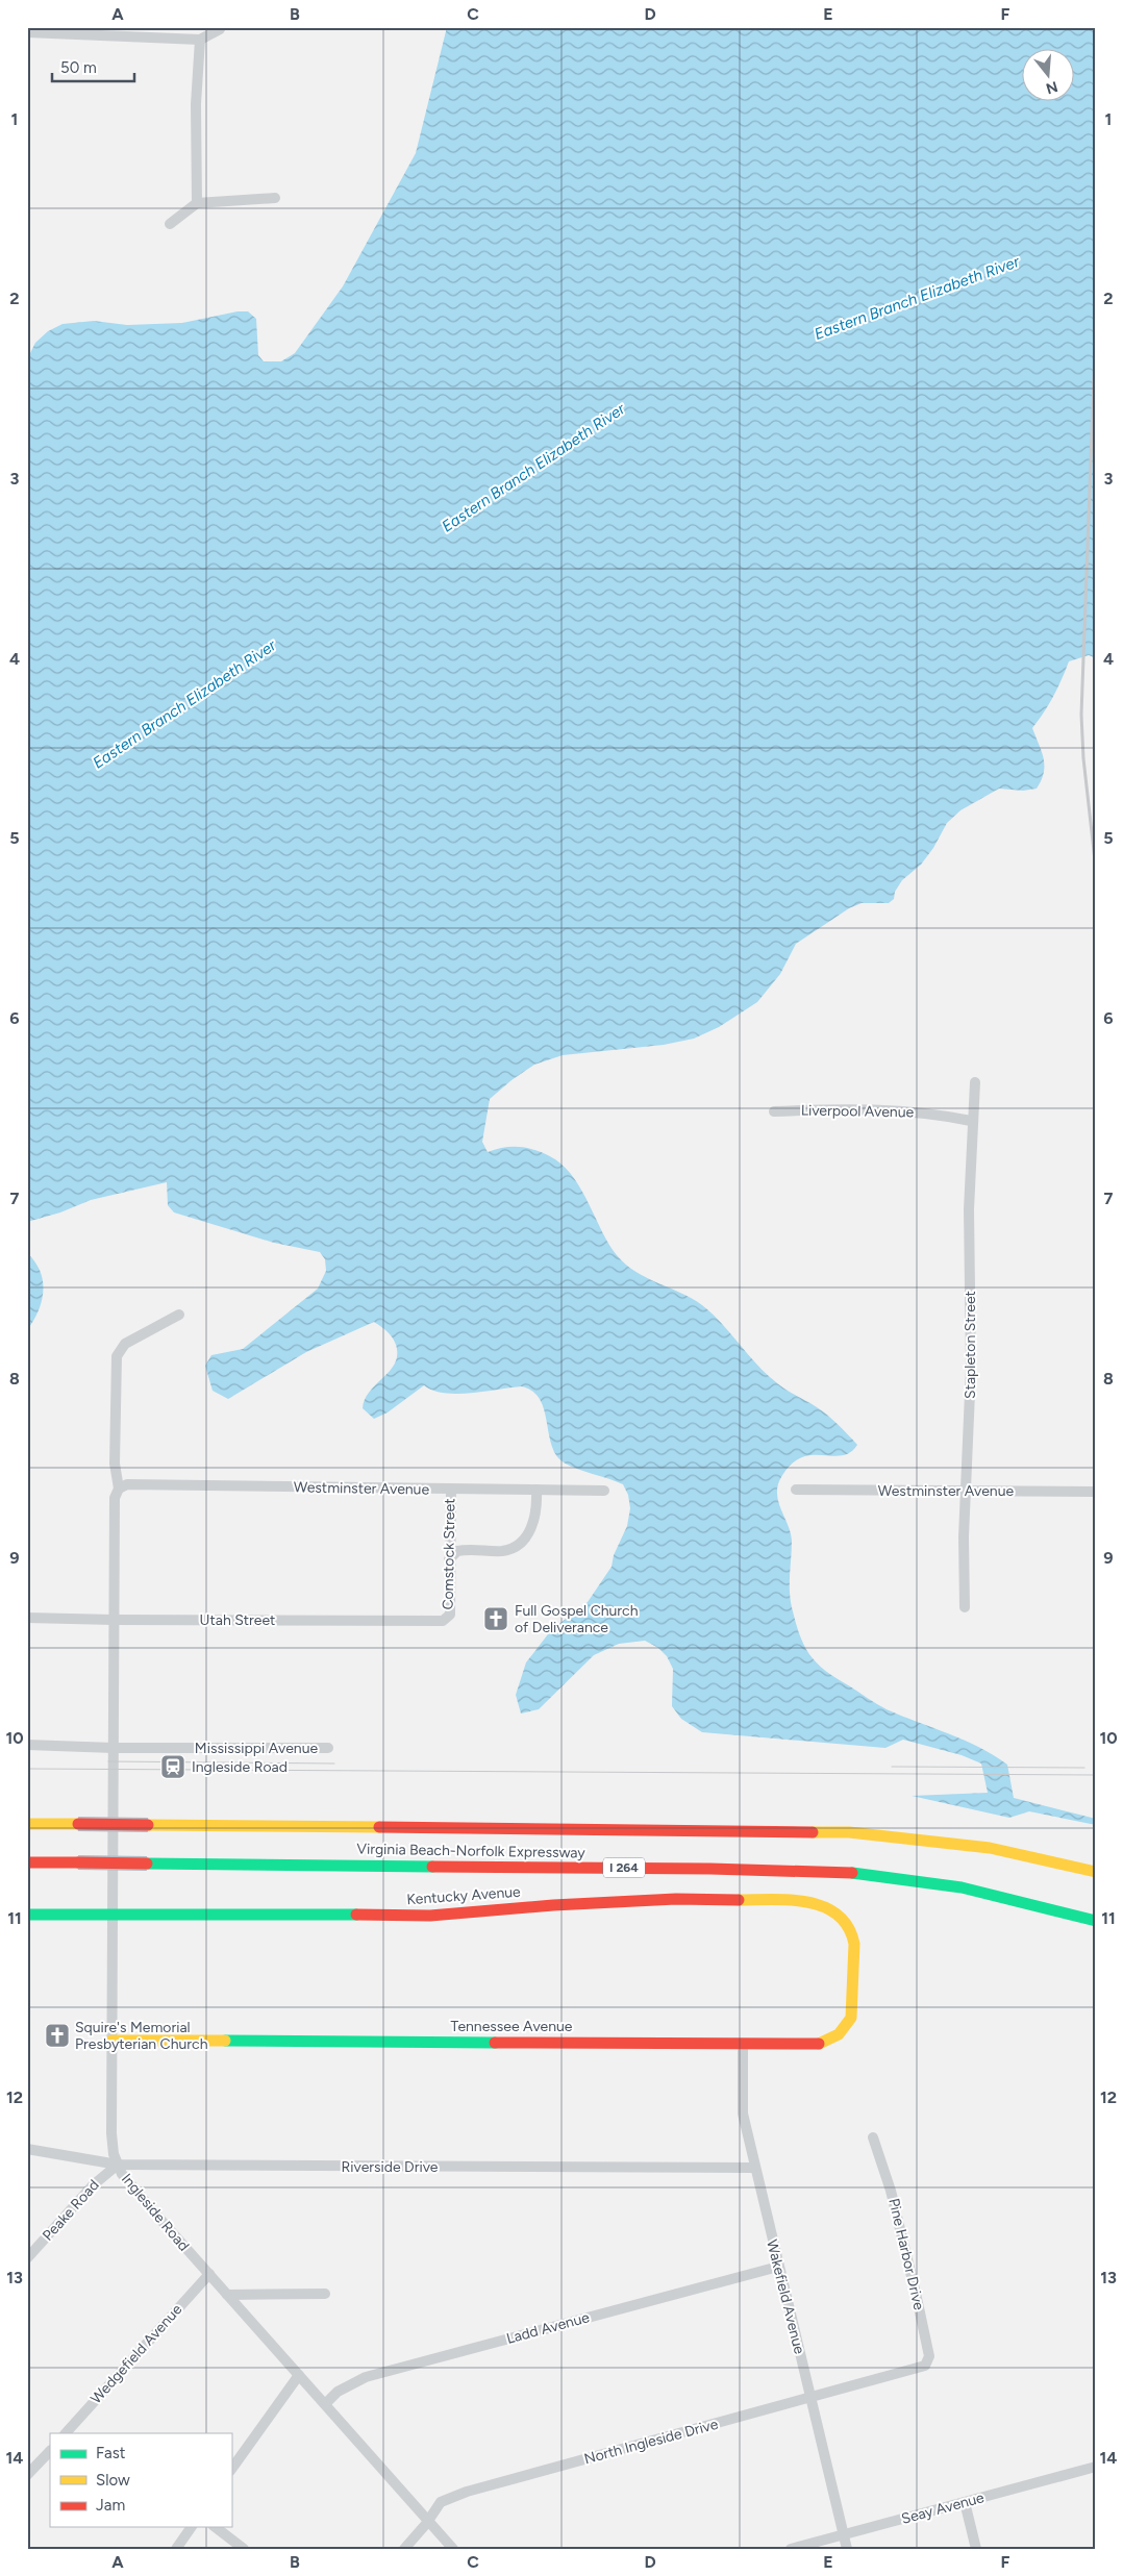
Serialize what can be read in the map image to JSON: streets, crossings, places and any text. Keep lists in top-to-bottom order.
{
  "streets": {
    "main road": [
      "Virginia Beach-Norfolk Expressway",
      "I 264",
      "Kentucky Avenue",
      "Tennessee Avenue"
    ],
    "street": [
      "Liverpool Avenue",
      "Stapleton Street",
      "Westminster Avenue",
      "Comstock Street",
      "Utah Street",
      "Mississippi Avenue",
      "Riverside Drive",
      "Peake Road",
      "Ingleside Road",
      "Pine Harbor Drive",
      "Wakefield Avenue",
      "Ladd Avenue",
      "Wedgefield Avenue",
      "North Ingleside Drive",
      "Seay Avenue"
    ]
  },
  "crossings": [
    ["Liverpool Avenue", "Stapleton Street"],
    ["Stapleton Street", "Westminster Avenue"],
    ["Westminster Avenue", "Comstock Street"],
    ["Westminster Avenue", "Ingleside Road"],
    ["Comstock Street", "Utah Street"],
    ["Utah Street", "Ingleside Road"],
    ["Mississippi Avenue", "Ingleside Road"],
    ["Kentucky Avenue", "Tennessee Avenue"],
    ["Kentucky Avenue", "Ingleside Road"],
    ["Tennessee Avenue", "Ingleside Road"],
    ["Tennessee Avenue", "Wakefield Avenue"],
    ["Riverside Drive", "Peake Road"],
    ["Riverside Drive", "Ingleside Road"],
    ["Riverside Drive", "Wakefield Avenue"],
    ["Peake Road", "Ingleside Road"],
    ["Ingleside Road", "Ladd Avenue"],
    ["Ingleside Road", "Wedgefield Avenue"],
    ["Ingleside Road", "North Ingleside Drive"],
    ["Pine Harbor Drive", "North Ingleside Drive"],
    ["Wakefield Avenue", "Ladd Avenue"],
    ["Wakefield Avenue", "North Ingleside Drive"],
    ["Wakefield Avenue", "Seay Avenue"]
  ],
  "water": ["Eastern Branch Elizabeth River"],
  "places": {
    "church": ["Full Gospel Church of Deliverance", "Squire's Memorial Presbyterian Church"],
    "station": ["Ingleside Road"]
  },
  "legend": ["Fast", "Slow", "Jam"],
  "scale_bar": "50 m",
  "north": "bottom",
  "grid": {
    "columns": [
      "A",
      "B",
      "C",
      "D",
      "E",
      "F"
    ],
    "rows": [
      "1",
      "2",
      "3",
      "4",
      "5",
      "6",
      "7",
      "8",
      "9",
      "10",
      "11",
      "12",
      "13",
      "14"
    ]
  }
}
